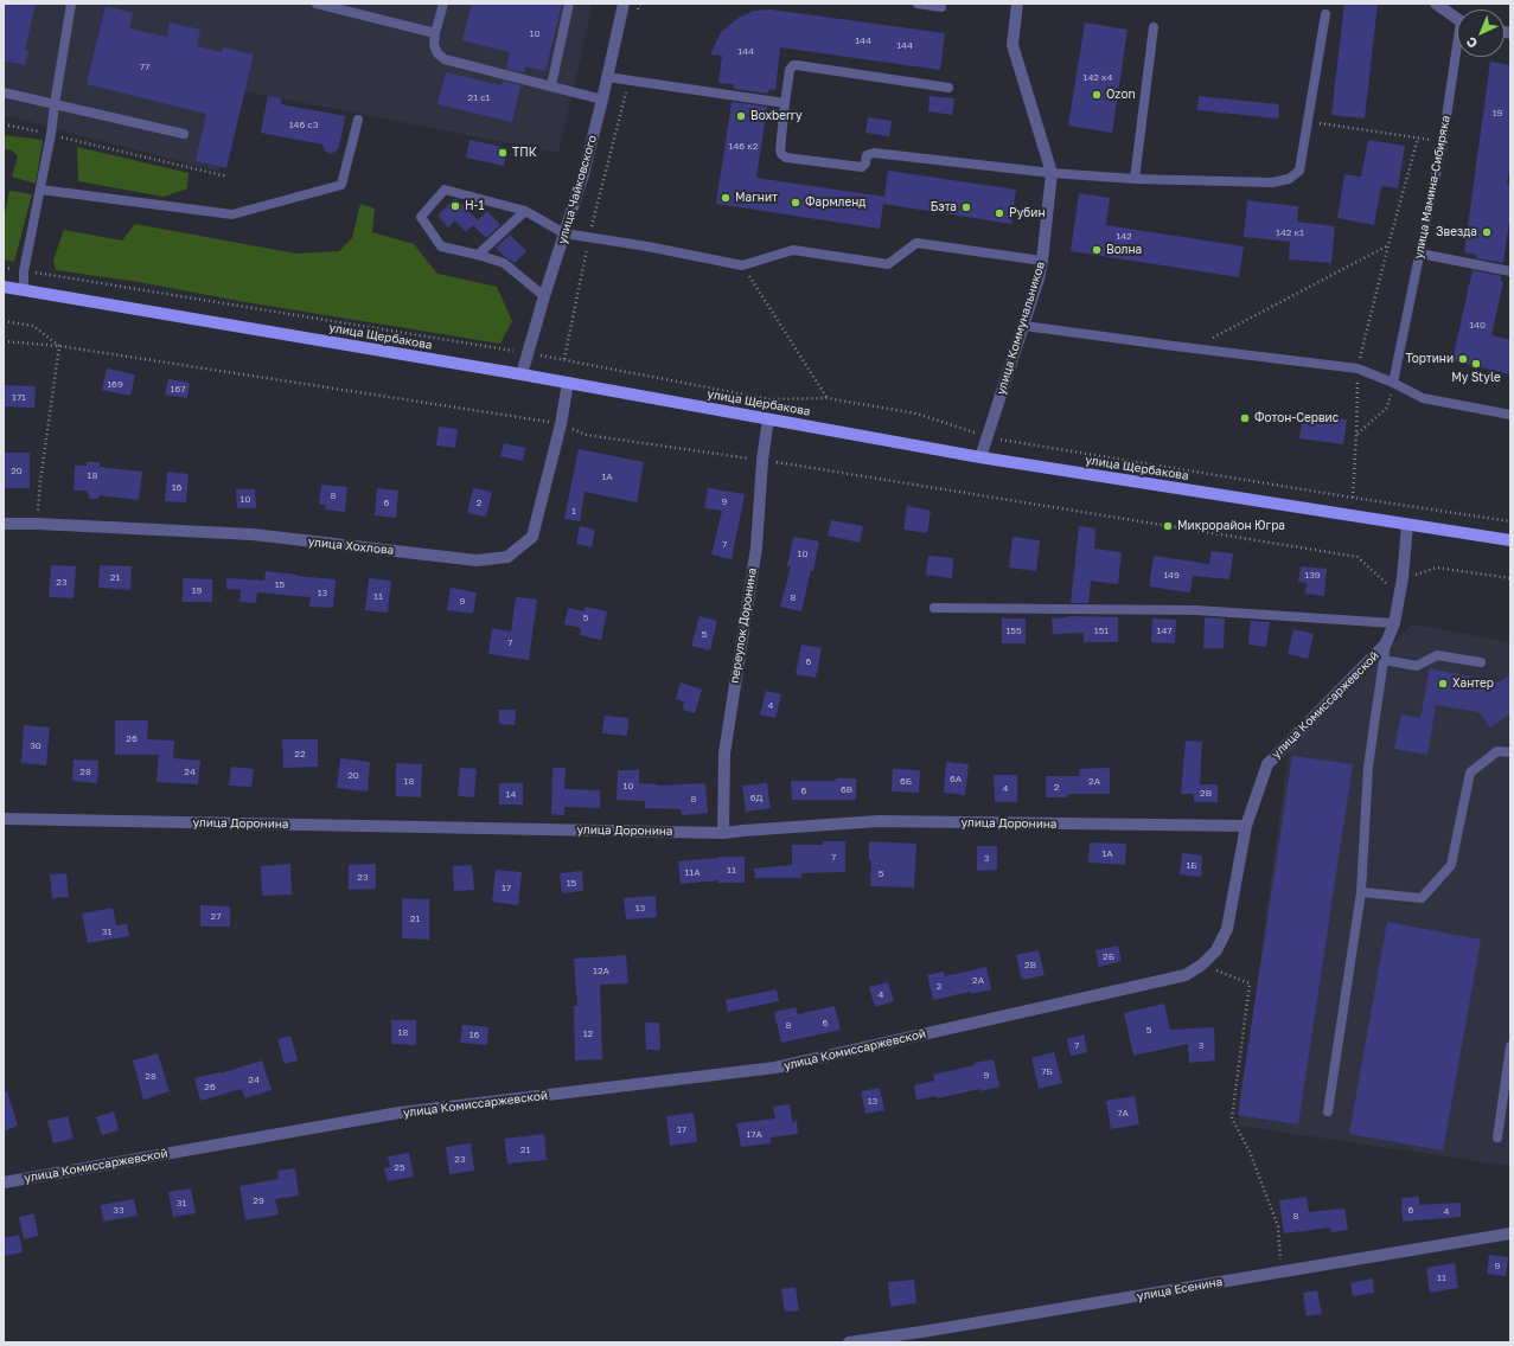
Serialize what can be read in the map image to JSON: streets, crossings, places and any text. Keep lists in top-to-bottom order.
{
  "streets": {
    "main road": ["улица Щербакова"],
    "street": [
      "улица Мамина-Сибиряка",
      "улица Чайковского",
      "улица Коммунальников",
      "улица Хохлова",
      "переулок Доронина",
      "улица Комиссаржевской",
      "улица Доронина",
      "улица Есенина"
    ]
  },
  "crossings": [
    ["улица Чайковского", "улица Щербакова"],
    ["улица Коммунальников", "улица Щербакова"],
    ["улица Щербакова", "улица Хохлова"],
    ["улица Щербакова", "переулок Доронина"],
    ["улица Щербакова", "улица Комиссаржевской"],
    ["переулок Доронина", "улица Доронина"],
    ["улица Комиссаржевской", "улица Доронина"]
  ],
  "places": [
    "Ozon",
    "Boxberry",
    "ТПК",
    "Магнит",
    "Фармленд",
    "Н-1",
    "Бэта",
    "Рубин",
    "Звезда",
    "Волна",
    "Тортини",
    "My Style",
    "Фотон-Сервис",
    "Микрорайон Югра",
    "Хантер"
  ],
  "house_numbers": [
    "10",
    "144",
    "144",
    "144",
    "77",
    "142 к4",
    "21 с1",
    "19",
    "146 с3",
    "146 к2",
    "142 к1",
    "142",
    "140",
    "169",
    "167",
    "171",
    "20",
    "18",
    "1А",
    "16",
    "8",
    "10",
    "9",
    "6",
    "2",
    "1",
    "7",
    "10",
    "149",
    "139",
    "21",
    "23",
    "15",
    "19",
    "13",
    "11",
    "8",
    "9",
    "5",
    "155",
    "151",
    "147",
    "5",
    "7",
    "6",
    "4",
    "26",
    "30",
    "22",
    "28",
    "24",
    "20",
    "6А",
    "18",
    "6Б",
    "2А",
    "10",
    "2",
    "4",
    "6В",
    "6",
    "2В",
    "14",
    "6Д",
    "8",
    "1А",
    "7",
    "3",
    "1Б",
    "11",
    "11А",
    "5",
    "23",
    "15",
    "17",
    "13",
    "27",
    "21",
    "31",
    "2Б",
    "2В",
    "12А",
    "2А",
    "2",
    "4",
    "6",
    "8",
    "5",
    "18",
    "12",
    "16",
    "7",
    "3",
    "7Б",
    "9",
    "28",
    "24",
    "26",
    "13",
    "7А",
    "17",
    "17А",
    "21",
    "23",
    "25",
    "29",
    "31",
    "33",
    "6",
    "4",
    "8",
    "9",
    "11"
  ],
  "north": "bottom left"
}
